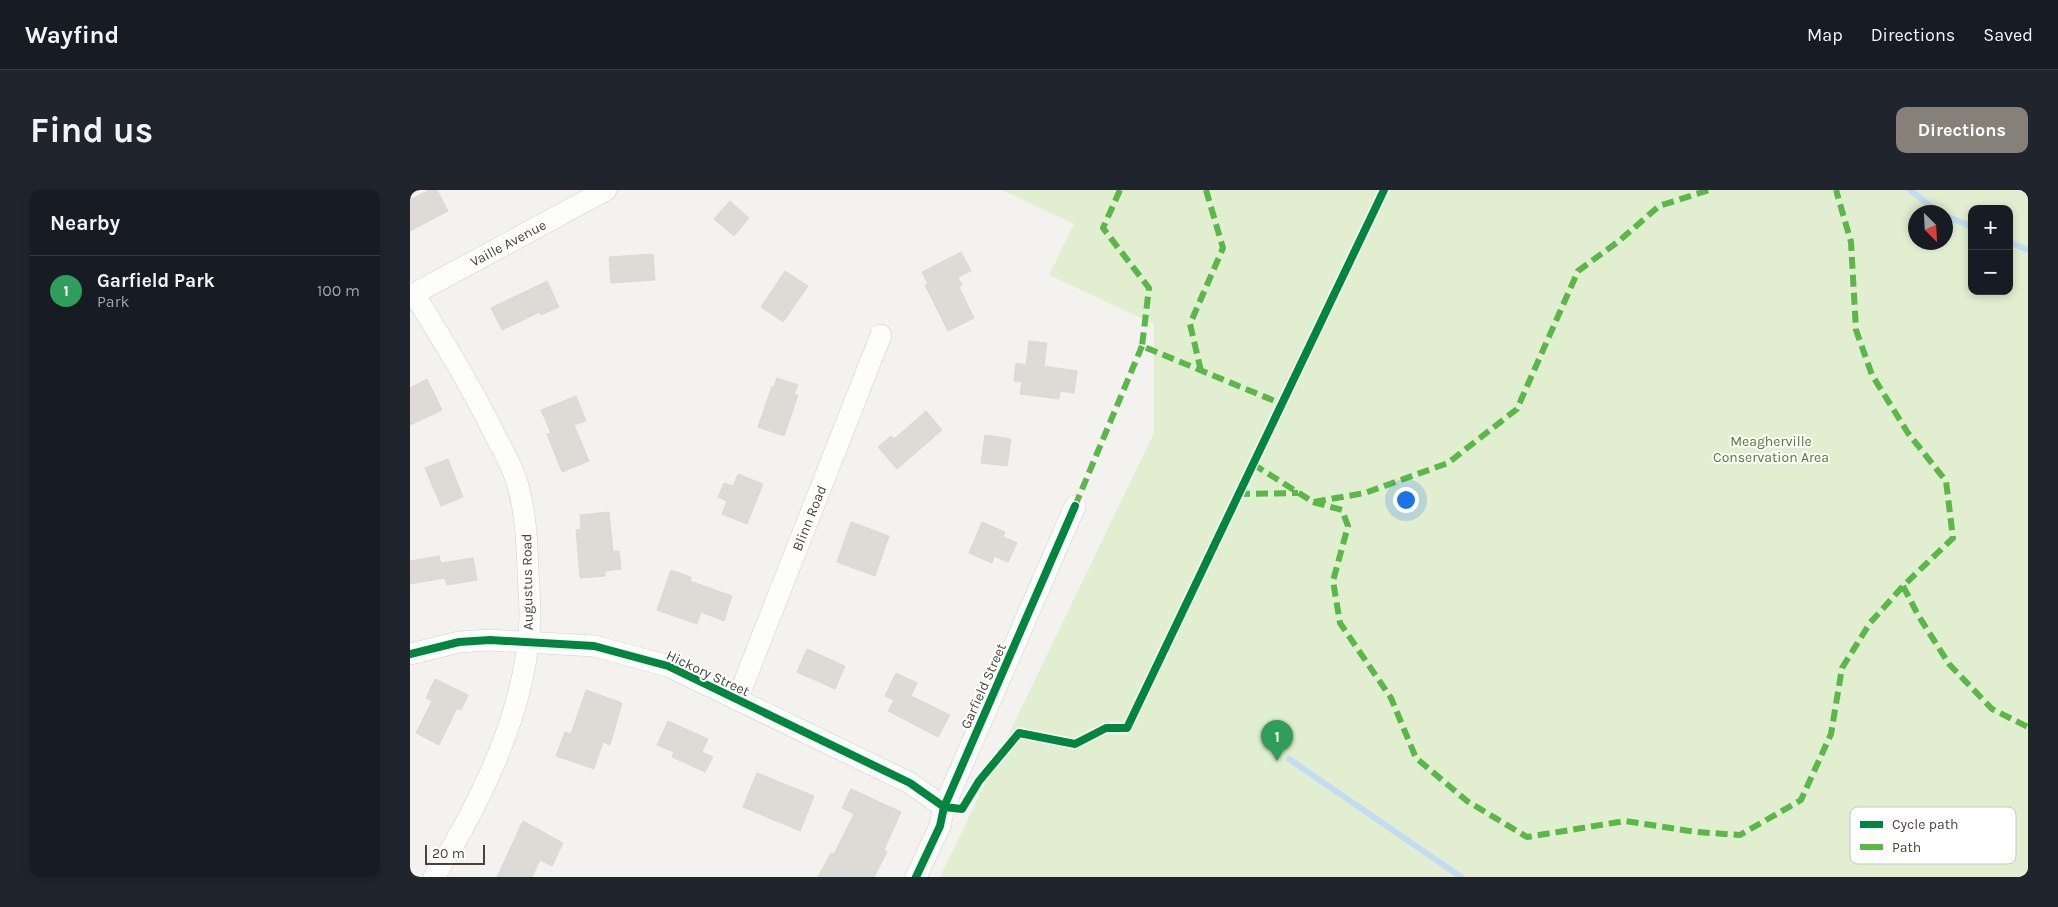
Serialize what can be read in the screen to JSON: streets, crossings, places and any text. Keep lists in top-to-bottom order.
{
  "streets": {
    "street": [
      "Vaille Avenue",
      "Blinn Road",
      "Augustus Road",
      "Hickory Street",
      "Garfield Street"
    ]
  },
  "crossings": [
    ["Vaille Avenue", "Augustus Road"],
    ["Blinn Road", "Hickory Street"],
    ["Augustus Road", "Hickory Street"],
    ["Hickory Street", "Garfield Street"]
  ],
  "parks": ["Meagherville Conservation Area"],
  "legend": ["Cycle path", "Path"],
  "scale_bar": "20 m",
  "north": "bottom right",
  "page": {
    "header": "Wayfind",
    "nav": ["Map", "Directions", "Saved"],
    "buttons": "Directions",
    "title": "Find us",
    "heading": "Nearby",
    "map_buttons": ["+", "−"],
    "list": [
      {
        "mark": "1",
        "name": "Garfield Park",
        "note": "Park",
        "value": "100 m"
      }
    ],
    "pins": "1",
    "scale": "20 m"
  }
}
